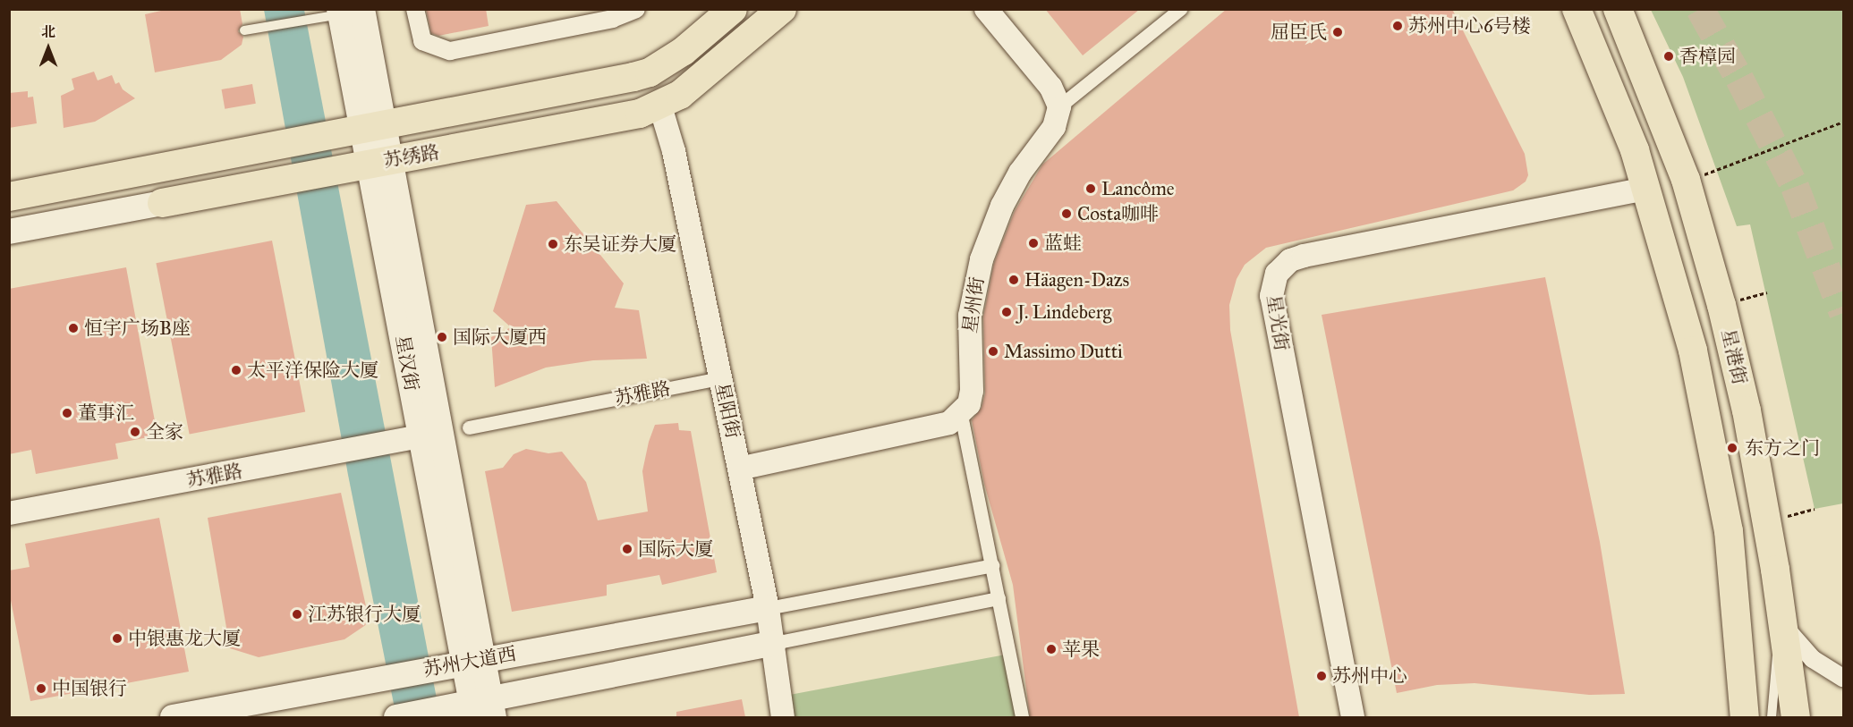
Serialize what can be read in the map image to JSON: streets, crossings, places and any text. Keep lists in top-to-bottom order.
{
  "streets": {
    "main road": [
      "苏绣路",
      "星港街",
      "星汉街",
      "苏州大道西"
    ],
    "street": [
      "星州街",
      "星光街",
      "苏雅路",
      "星阳街"
    ]
  },
  "crossings": [
    ["苏绣路", "星汉街"],
    ["苏绣路", "星阳街"],
    ["星光街", "星港街"],
    ["星汉街", "苏雅路"],
    ["星汉街", "苏州大道西"],
    ["苏雅路", "星阳街"],
    ["星阳街", "苏州大道西"]
  ],
  "places": [
    "苏州中心6号楼",
    "屈臣氏",
    "香樟园",
    "Lancôme",
    "Costa咖啡",
    "蓝蛙",
    "东吴证券大厦",
    "Häagen-Dazs",
    "J. Lindeberg",
    "恒宇广场B座",
    "国际大厦西",
    "Massimo Dutti",
    "太平洋保险大厦",
    "董事汇",
    "全家",
    "东方之门",
    "国际大厦",
    "江苏银行大厦",
    "中银惠龙大厦",
    "苹果",
    "苏州中心",
    "中国银行"
  ],
  "north": "top"
}
